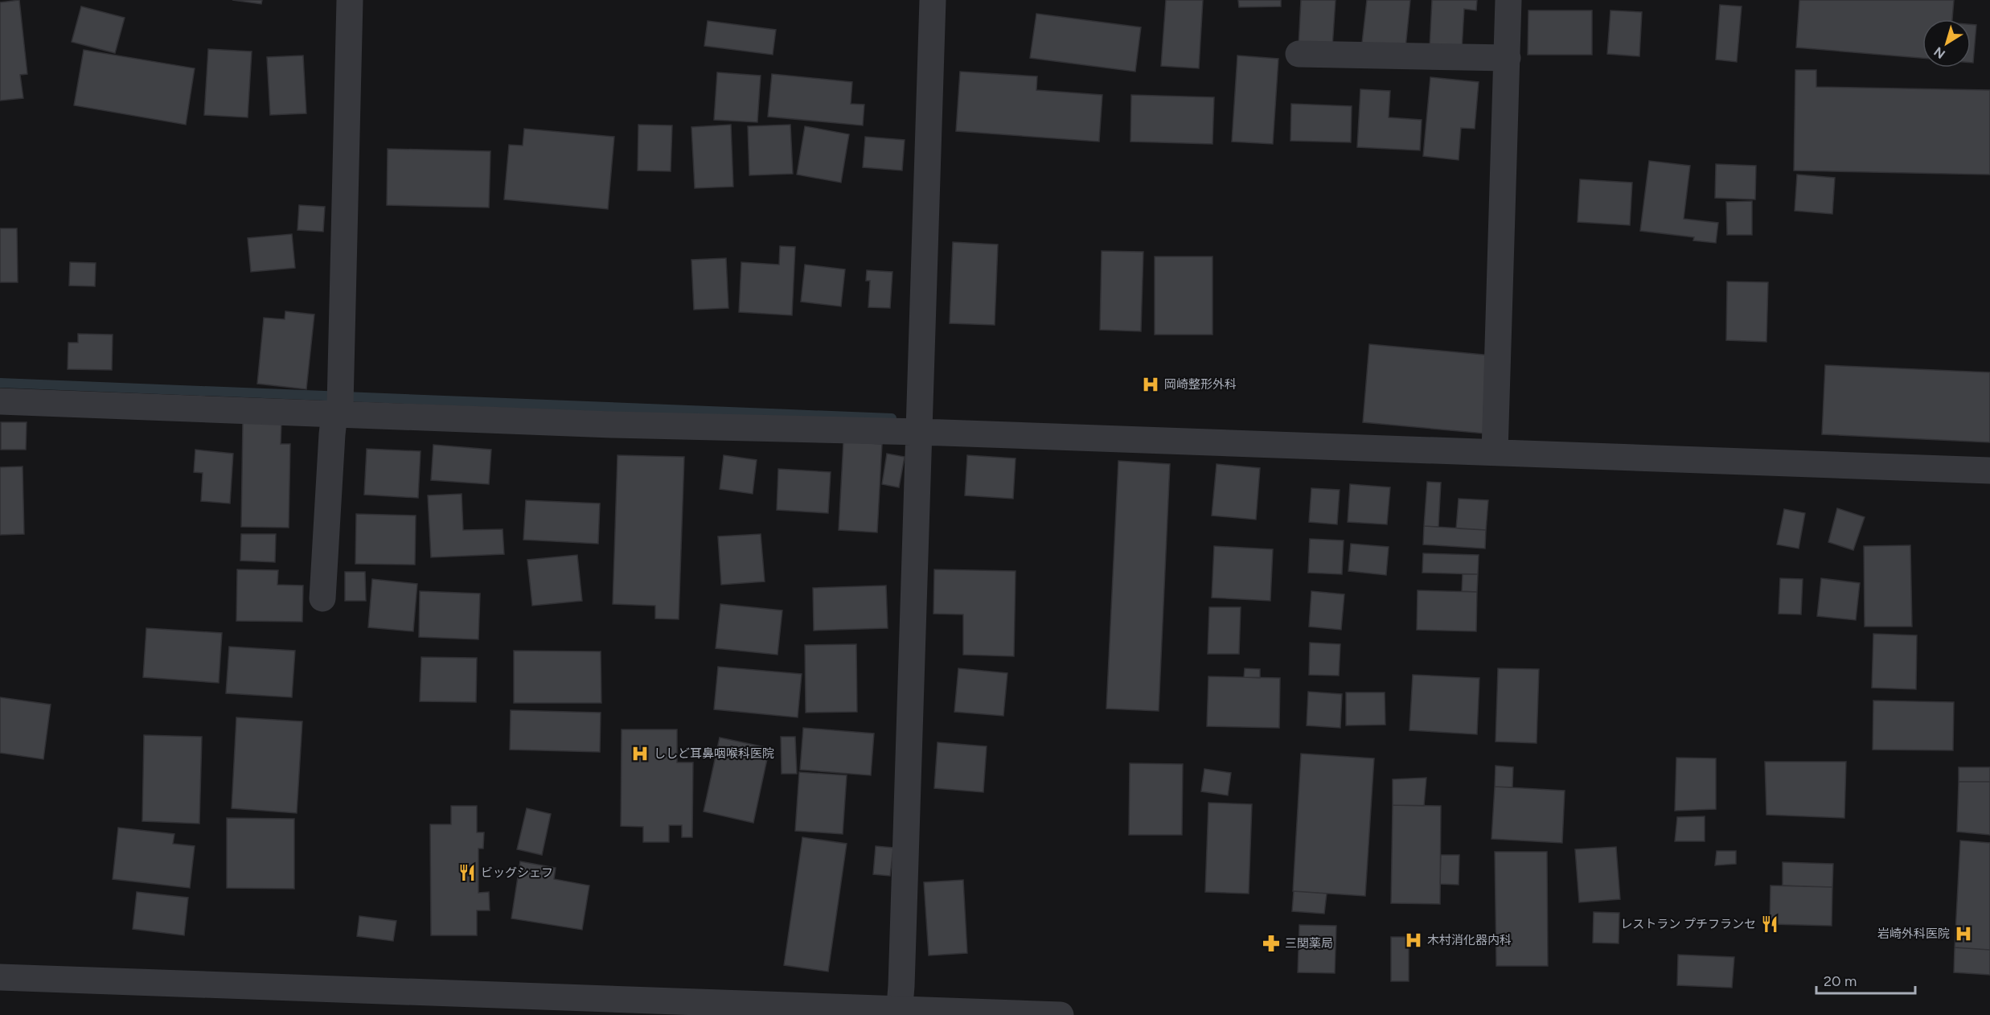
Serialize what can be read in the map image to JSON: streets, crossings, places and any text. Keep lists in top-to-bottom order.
{
  "places": {
    "hospital": [
      "岡崎整形外科",
      "ししど耳鼻咽喉科医院",
      "岩崎外科医院",
      "木村消化器内科"
    ],
    "restaurant": ["ビッグシェフ", "レストラン プチフランセ"],
    "pharmacy": ["三関薬局"]
  },
  "scale_bar": "20 m",
  "north": "bottom left"
}
